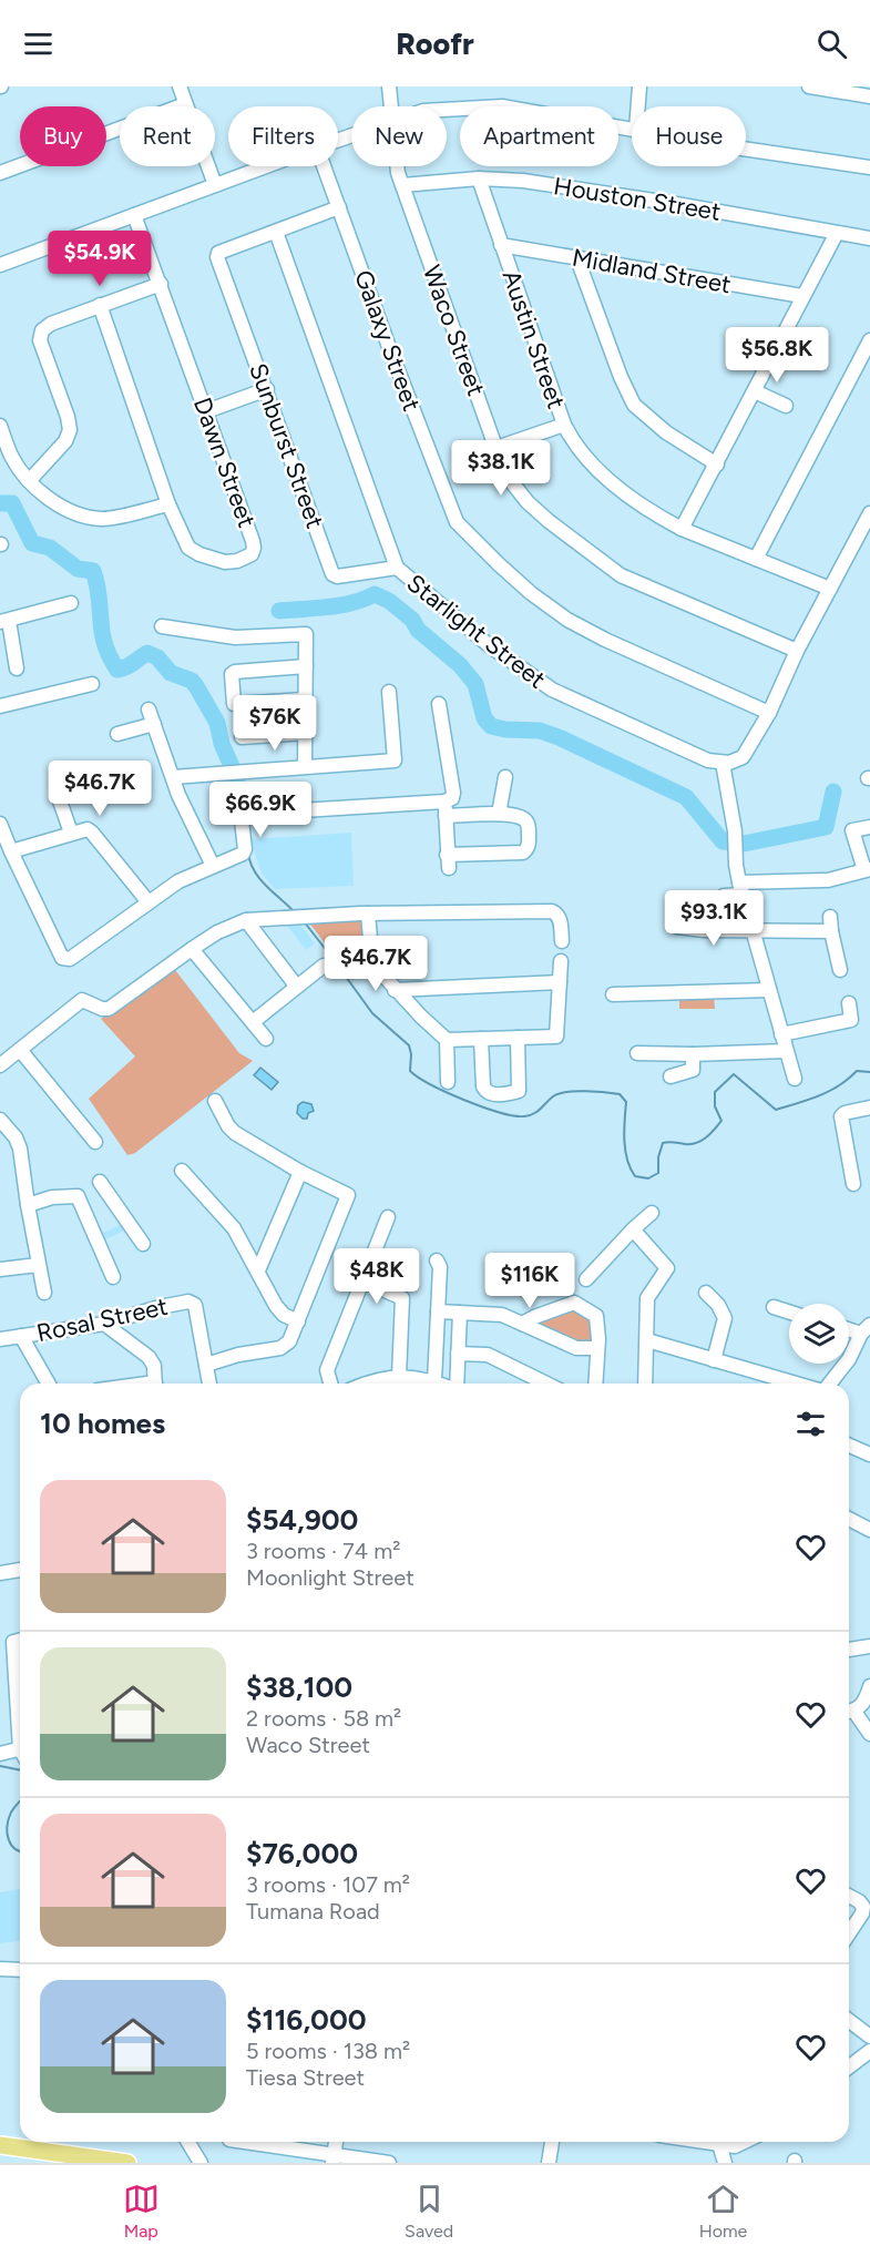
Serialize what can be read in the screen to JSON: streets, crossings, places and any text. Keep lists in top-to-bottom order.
{
  "streets": {
    "street": [
      "Houston Street",
      "Midland Street",
      "Waco Street",
      "Austin Street",
      "Galaxy Street",
      "Sunburst Street",
      "Dawn Street",
      "Starlight Street",
      "Rosal Street"
    ]
  },
  "crossings": [
    ["Houston Street", "Waco Street"],
    ["Houston Street", "Austin Street"],
    ["Midland Street", "Austin Street"],
    ["Sunburst Street", "Starlight Street"]
  ],
  "page": {
    "header": "Roofr",
    "chip": [
      "Buy",
      "Rent",
      "Filters",
      "New",
      "Apartment",
      "House"
    ],
    "price": [
      "$54.9K",
      "$56.8K",
      "$38.1K",
      "$76K",
      "$46.7K",
      "$66.9K",
      "$93.1K",
      "$46.7K",
      "$48K",
      "$116K"
    ],
    "heading": "10 homes",
    "list": [
      {
        "name": "$54,900",
        "note": "3 rooms · 74 m² · Moonlight Street"
      },
      {
        "name": "$38,100",
        "note": "2 rooms · 58 m² · Waco Street"
      },
      {
        "name": "$76,000",
        "note": "3 rooms · 107 m² · Tumana Road"
      },
      {
        "name": "$116,000",
        "note": "5 rooms · 138 m² · Tiesa Street"
      }
    ],
    "tabs": ["Map", "Saved", "Home"]
  }
}
